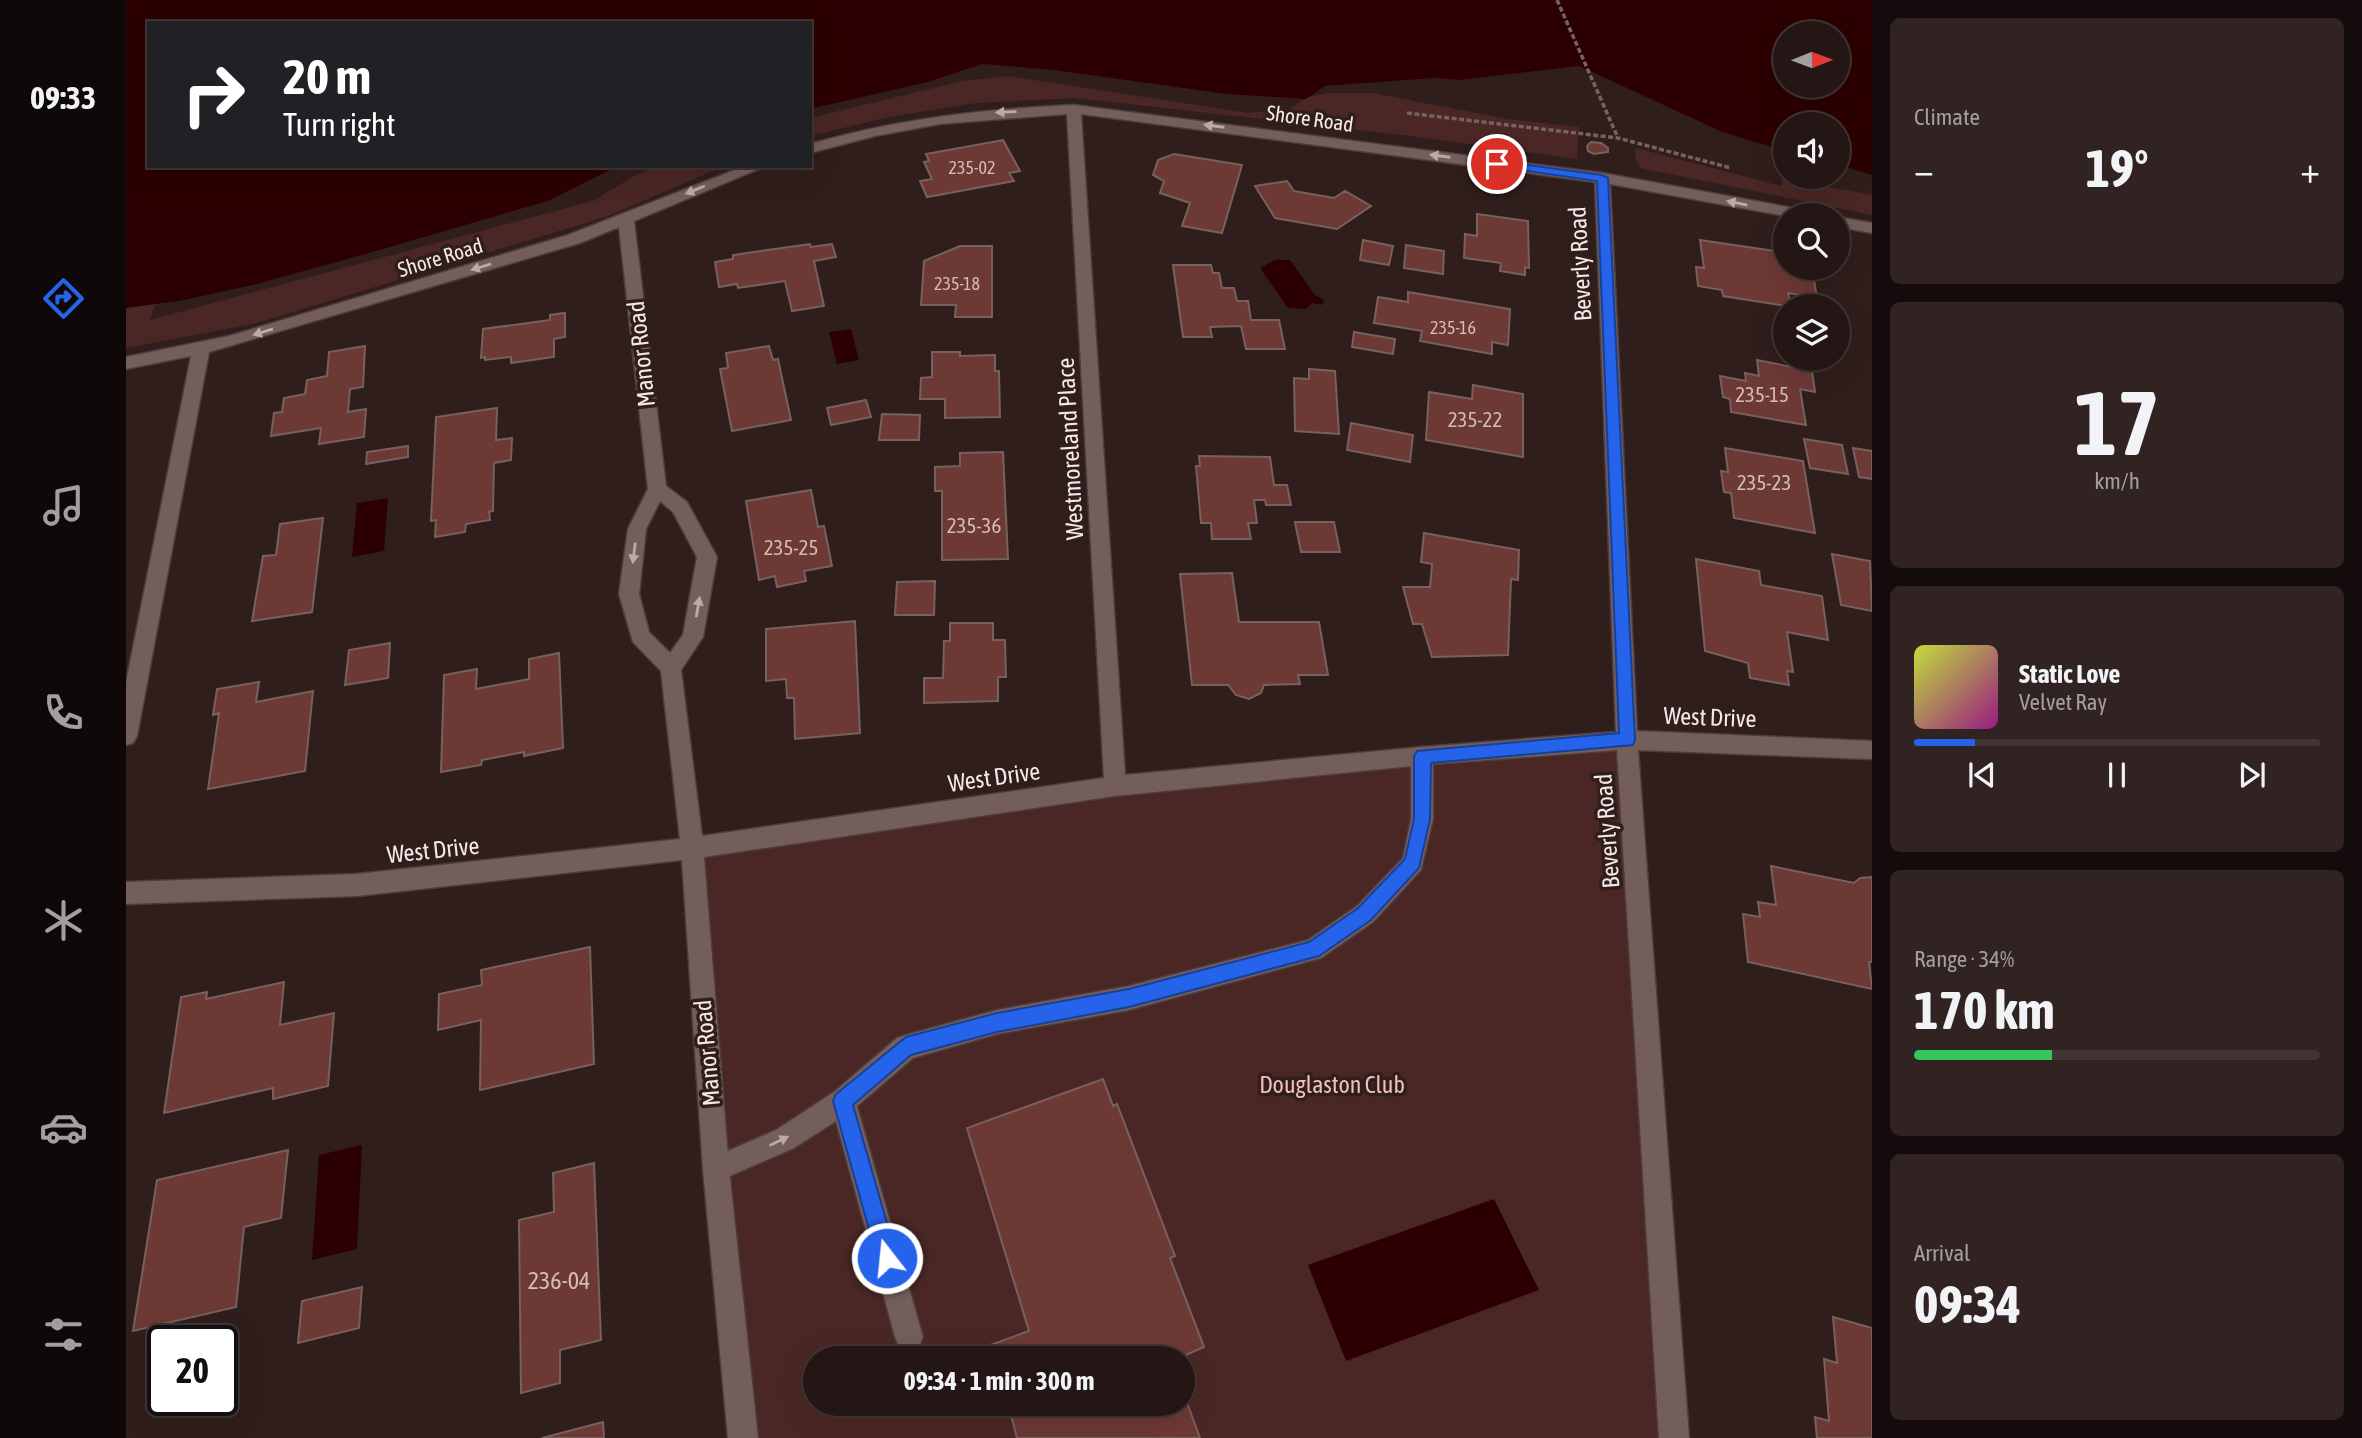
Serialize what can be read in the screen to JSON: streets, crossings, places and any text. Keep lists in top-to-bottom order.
{
  "streets": {
    "street": [
      "Shore Road",
      "Beverly Road",
      "Manor Road",
      "Westmoreland Place",
      "West Drive"
    ]
  },
  "crossings": [
    ["Shore Road", "Beverly Road"],
    ["Shore Road", "Manor Road"],
    ["Shore Road", "Westmoreland Place"],
    ["Beverly Road", "West Drive"],
    ["Manor Road", "West Drive"],
    ["Westmoreland Place", "West Drive"]
  ],
  "one_way": ["Shore Road"],
  "parks": ["Douglaston Club"],
  "house_numbers": [
    "235-02",
    "235-18",
    "235-16",
    "235-15",
    "235-22",
    "235-23",
    "235-36",
    "235-25",
    "236-04"
  ],
  "north": "right",
  "page": {
    "tabs": "09:33",
    "tile": [
      "Climate",
      ["17", "km/h"],
      ["Range · 34%", "170 km"],
      ["Arrival", "09:34"]
    ],
    "turn": ["20 m", "Turn right"],
    "heat": ["−", "19°", "+"],
    "song": ["Static Love", "Velvet Ray"],
    "limit": "20",
    "trip": "09:34 · 1 min · 300 m"
  }
}
